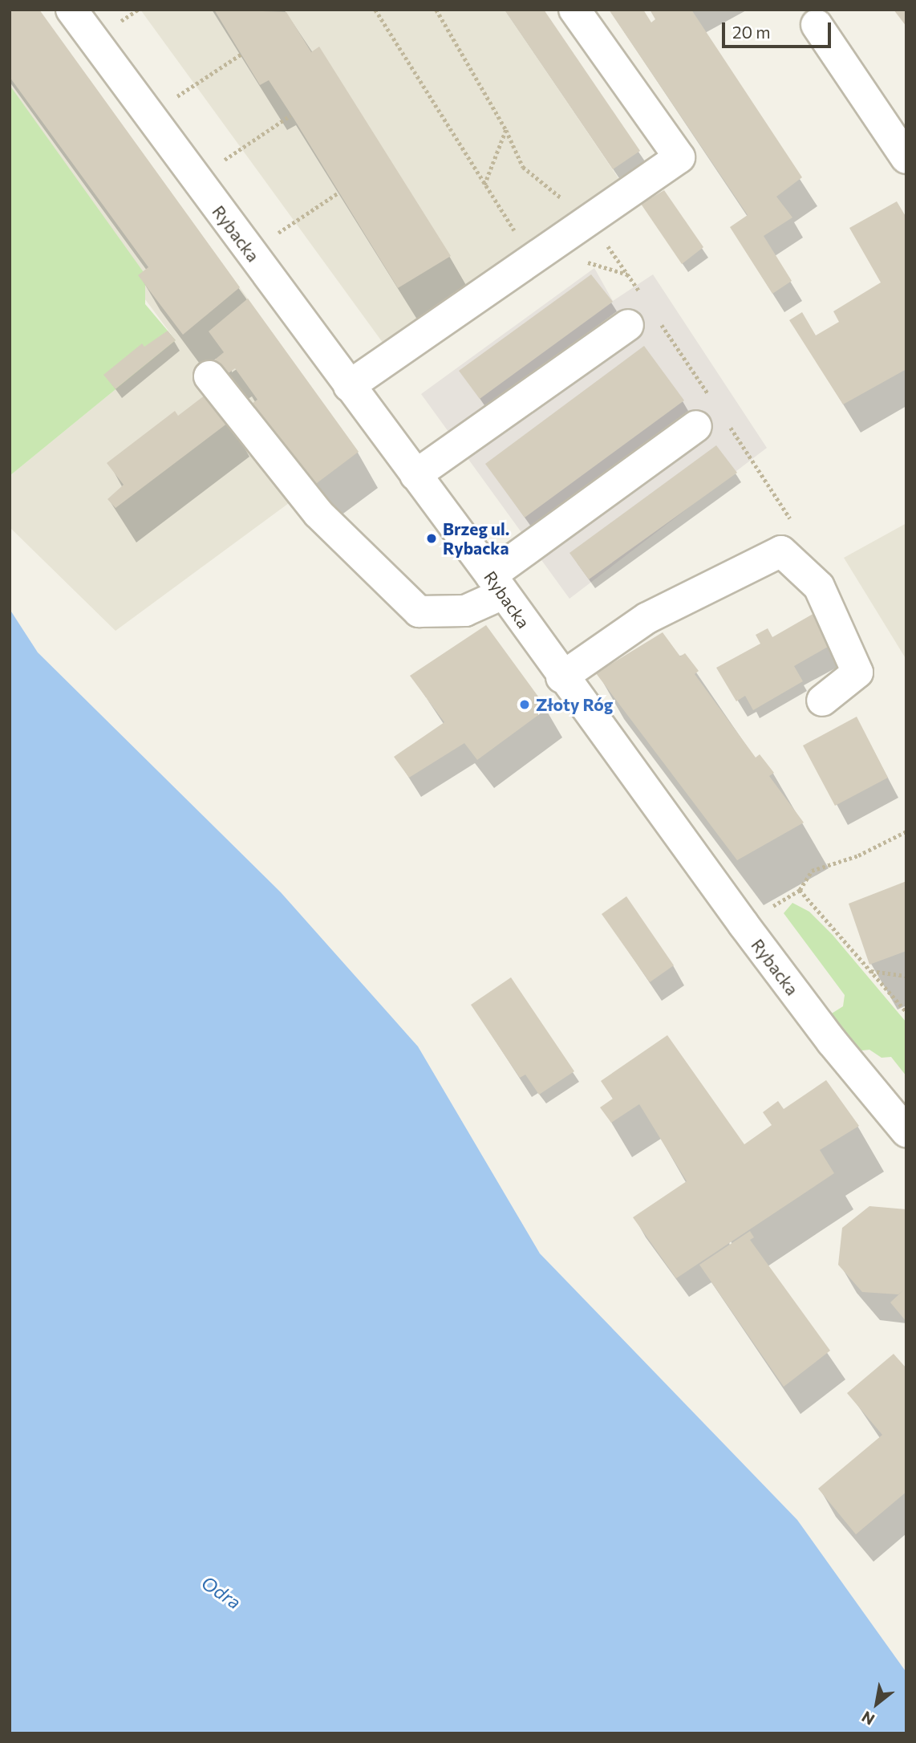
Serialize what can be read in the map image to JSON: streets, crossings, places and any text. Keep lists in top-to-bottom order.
{
  "streets": {
    "street": ["Rybacka"]
  },
  "water": ["Odra"],
  "places": ["Brzeg ul. Rybacka", "Złoty Róg"],
  "scale_bar": "20 m",
  "north": "bottom left"
}
